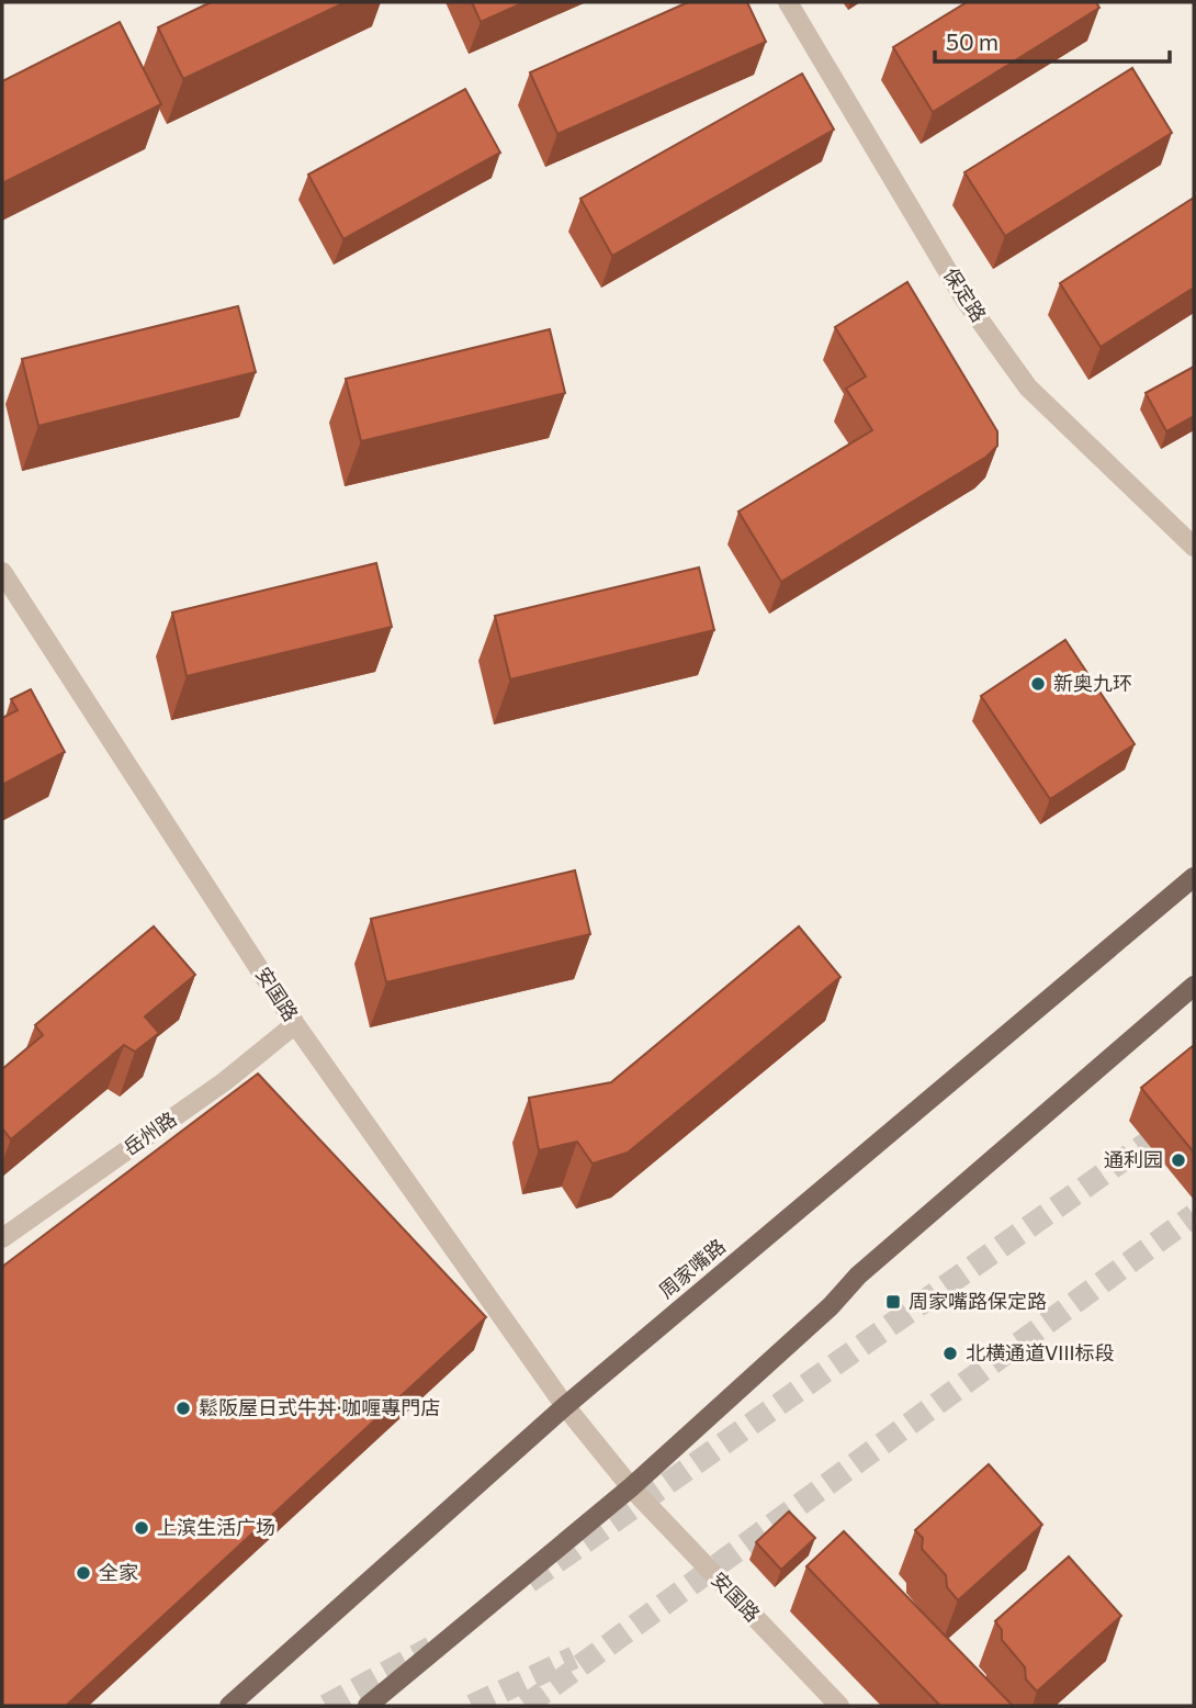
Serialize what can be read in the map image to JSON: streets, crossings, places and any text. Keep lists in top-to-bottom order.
{
  "streets": {
    "main road": ["周家嘴路"],
    "street": ["保定路", "安国路", "岳州路"]
  },
  "crossings": [
    ["安国路", "岳州路"],
    ["安国路", "周家嘴路"]
  ],
  "places": {
    "other": [
      "新奥九环",
      "通利园",
      "北横通道VIII标段",
      "鬆阪屋日式牛丼·咖喱專門店",
      "上滨生活广场",
      "全家"
    ],
    "transit": ["周家嘴路保定路"]
  },
  "scale_bar": "50 m"
}
